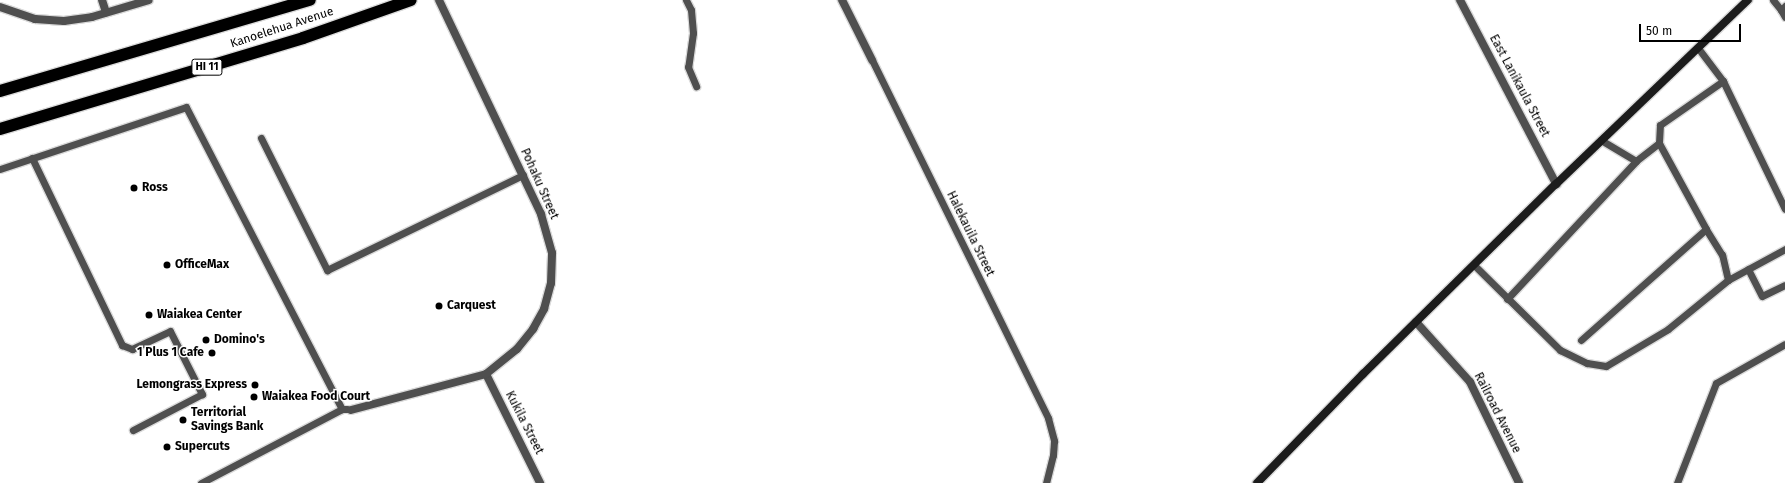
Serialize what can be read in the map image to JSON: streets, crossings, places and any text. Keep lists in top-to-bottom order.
{
  "streets": {
    "highway": ["Kanoelehua Avenue", "HI 11"],
    "street": [
      "East Lanikaula Street",
      "Pohaku Street",
      "Halekauila Street",
      "Railroad Avenue",
      "Kukila Street"
    ]
  },
  "crossings": [
    ["Pohaku Street", "Kukila Street"]
  ],
  "places": [
    "Ross",
    "OfficeMax",
    "Carquest",
    "Waiakea Center",
    "Domino's",
    "1 Plus 1 Cafe",
    "Lemongrass Express",
    "Waiakea Food Court",
    "Territorial Savings Bank",
    "Supercuts"
  ],
  "scale_bar": "50 m"
}
